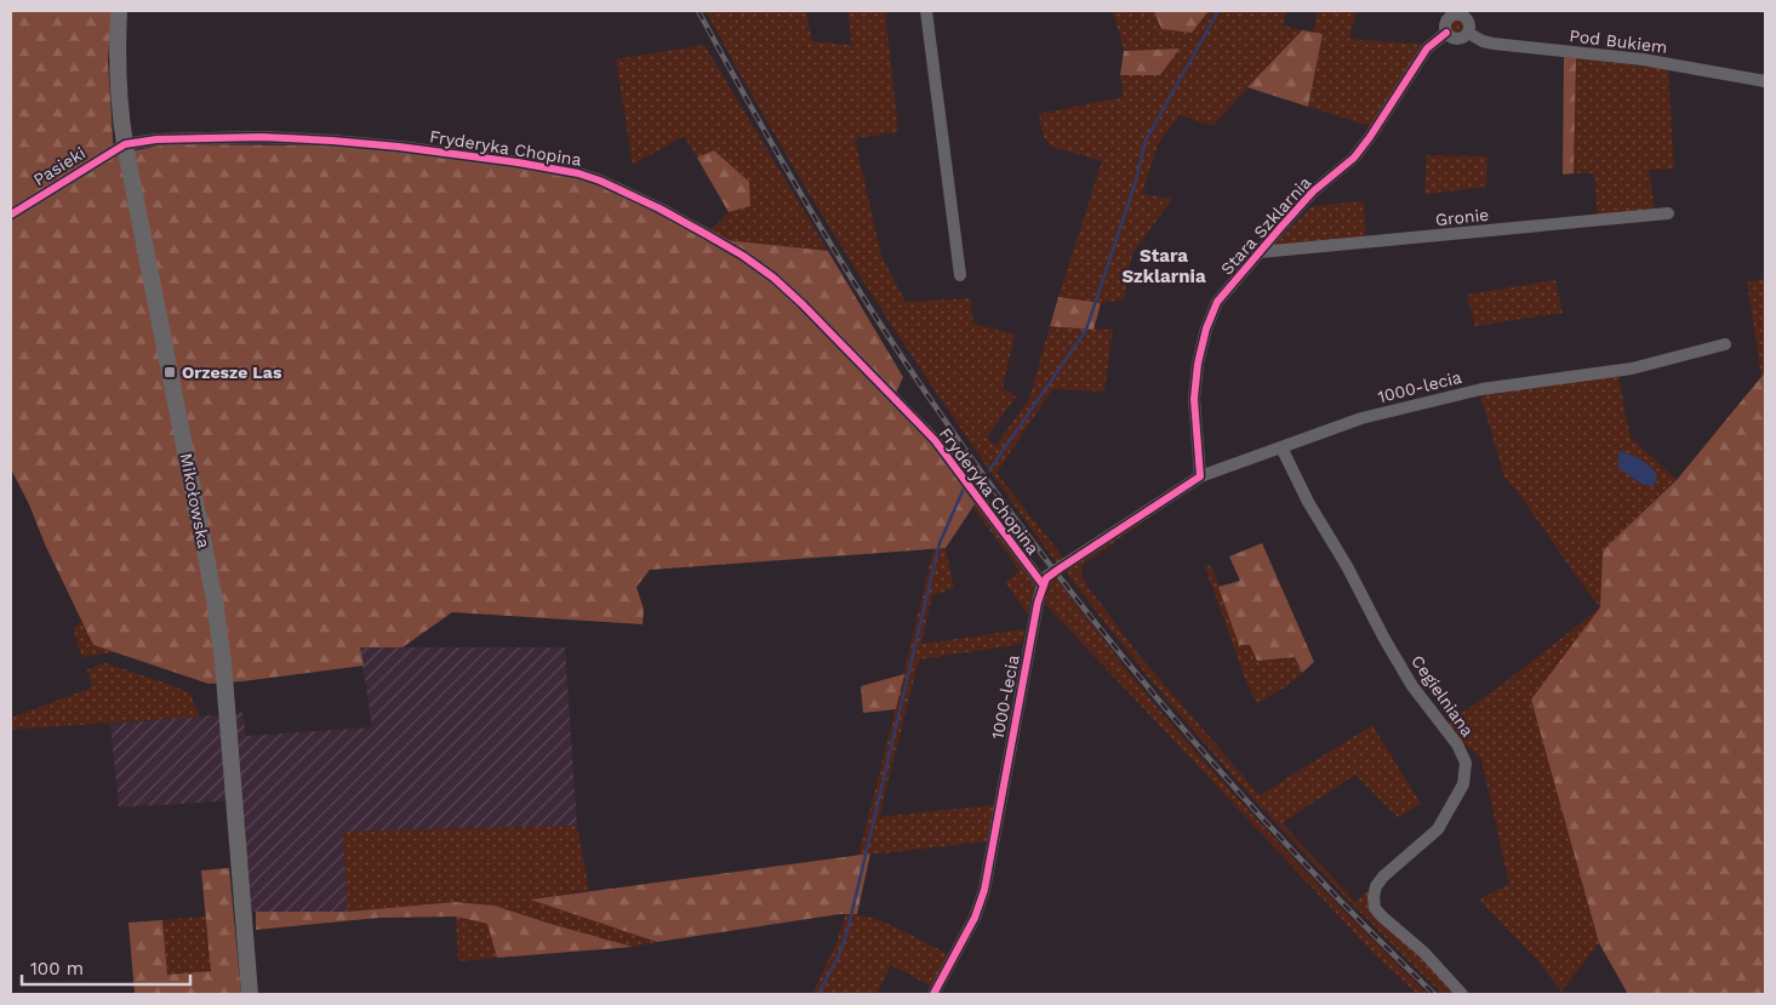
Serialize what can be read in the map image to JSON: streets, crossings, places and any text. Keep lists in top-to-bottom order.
{
  "streets": {
    "main road": ["Mikołowska"],
    "street": [
      "Pod Bukiem",
      "Fryderyka Chopina",
      "Pasieki",
      "Gronie",
      "Stara Szklarnia",
      "1000-lecia",
      "Cegielniana"
    ]
  },
  "crossings": [
    ["Pod Bukiem", "Stara Szklarnia"],
    ["Fryderyka Chopina", "Pasieki"],
    ["Fryderyka Chopina", "1000-lecia"],
    ["Fryderyka Chopina", "Mikołowska"],
    ["Pasieki", "Mikołowska"],
    ["Gronie", "Stara Szklarnia"],
    ["Stara Szklarnia", "1000-lecia"],
    ["1000-lecia", "Cegielniana"]
  ],
  "districts": ["Stara Szklarnia"],
  "places": {
    "transit": ["Orzesze Las"]
  },
  "scale_bar": "100 m"
}
